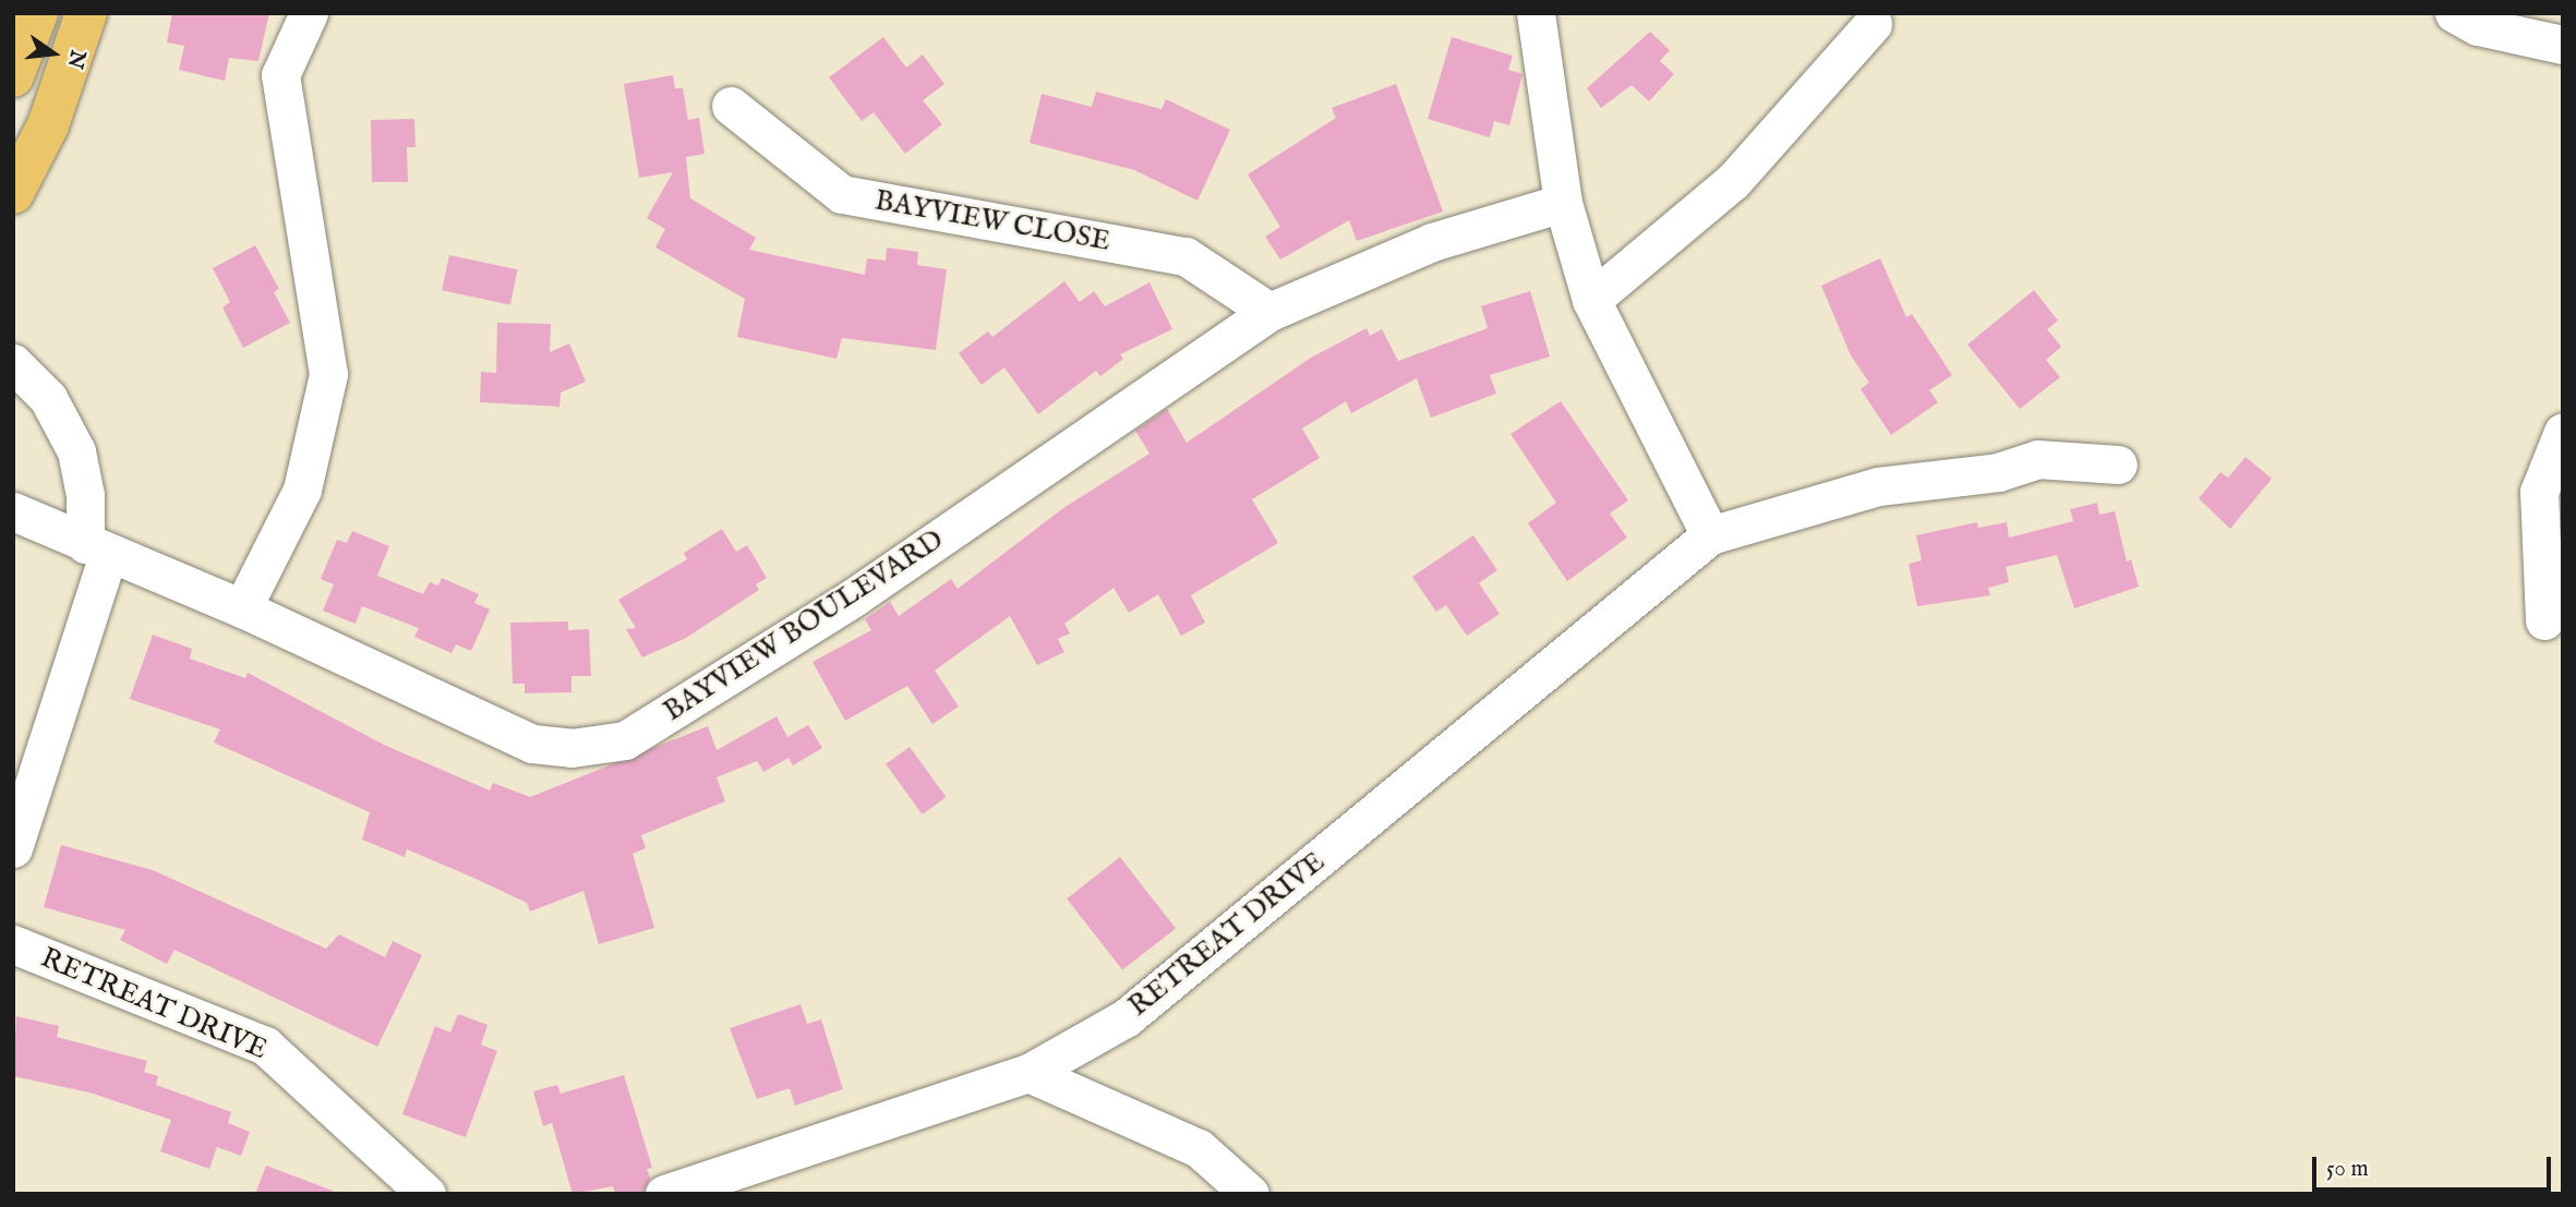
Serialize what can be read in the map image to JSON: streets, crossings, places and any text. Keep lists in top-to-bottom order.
{
  "streets": {
    "street": ["BAYVIEW CLOSE", "BAYVIEW BOULEVARD", "RETREAT DRIVE"]
  },
  "crossings": [
    ["BAYVIEW CLOSE", "BAYVIEW BOULEVARD"]
  ],
  "scale_bar": "50 m",
  "north": "right"
}
